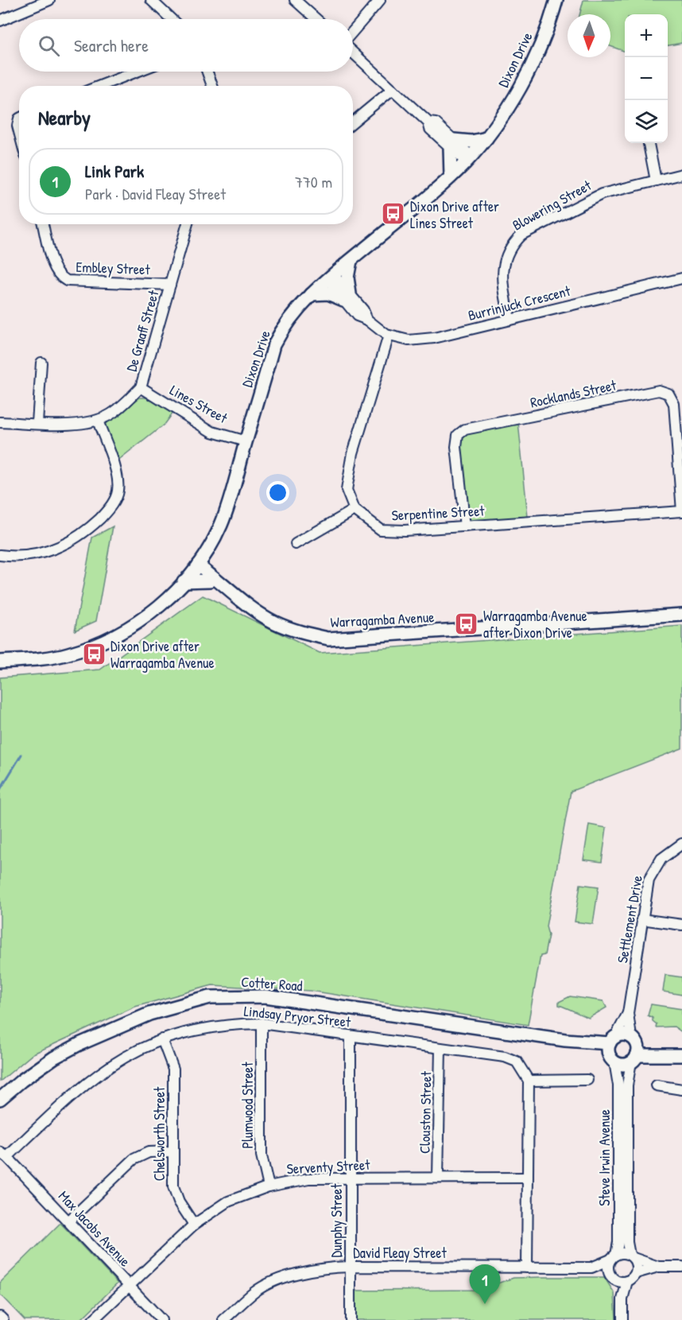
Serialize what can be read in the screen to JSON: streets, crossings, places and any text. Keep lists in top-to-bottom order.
{
  "streets": {
    "main road": ["Dixon Drive", "Warragamba Avenue", "Cotter Road"],
    "street": [
      "Blowering Street",
      "Embley Street",
      "Burrinjuck Crescent",
      "De Graaff Street",
      "Rocklands Street",
      "Lines Street",
      "Serpentine Street",
      "Settlement Drive",
      "Lindsay Pryor Street",
      "Plumwood Street",
      "Clouston Street",
      "Chelsworth Street",
      "Steve Irwin Avenue",
      "Serventy Street",
      "Dunphy Street",
      "Max Jacobs Avenue",
      "David Fleay Street"
    ]
  },
  "crossings": [
    ["Dixon Drive", "Burrinjuck Crescent"],
    ["Dixon Drive", "Lines Street"],
    ["Dixon Drive", "Warragamba Avenue"],
    ["Blowering Street", "Burrinjuck Crescent"],
    ["Embley Street", "De Graaff Street"],
    ["De Graaff Street", "Lines Street"],
    ["Rocklands Street", "Serpentine Street"],
    ["Settlement Drive", "Cotter Road"],
    ["Settlement Drive", "Steve Irwin Avenue"],
    ["Cotter Road", "Steve Irwin Avenue"],
    ["Lindsay Pryor Street", "Plumwood Street"],
    ["Lindsay Pryor Street", "Clouston Street"],
    ["Lindsay Pryor Street", "Chelsworth Street"],
    ["Lindsay Pryor Street", "Dunphy Street"],
    ["Lindsay Pryor Street", "Max Jacobs Avenue"],
    ["Plumwood Street", "Serventy Street"],
    ["Clouston Street", "Serventy Street"],
    ["Chelsworth Street", "Serventy Street"],
    ["Steve Irwin Avenue", "David Fleay Street"],
    ["Serventy Street", "Dunphy Street"],
    ["Serventy Street", "Max Jacobs Avenue"],
    ["Dunphy Street", "David Fleay Street"]
  ],
  "places": {
    "bus stop": ["Dixon Drive after Lines Street", "Warragamba Avenue after Dixon Drive", "Dixon Drive after Warragamba Avenue"]
  },
  "north": "bottom",
  "page": {
    "map_buttons": ["+", "−"],
    "search": "Search here",
    "heading": "Nearby",
    "list": [
      {
        "mark": "1",
        "name": "Link Park",
        "note": "Park · David Fleay Street",
        "value": "770 m"
      }
    ],
    "pins": "1"
  }
}
